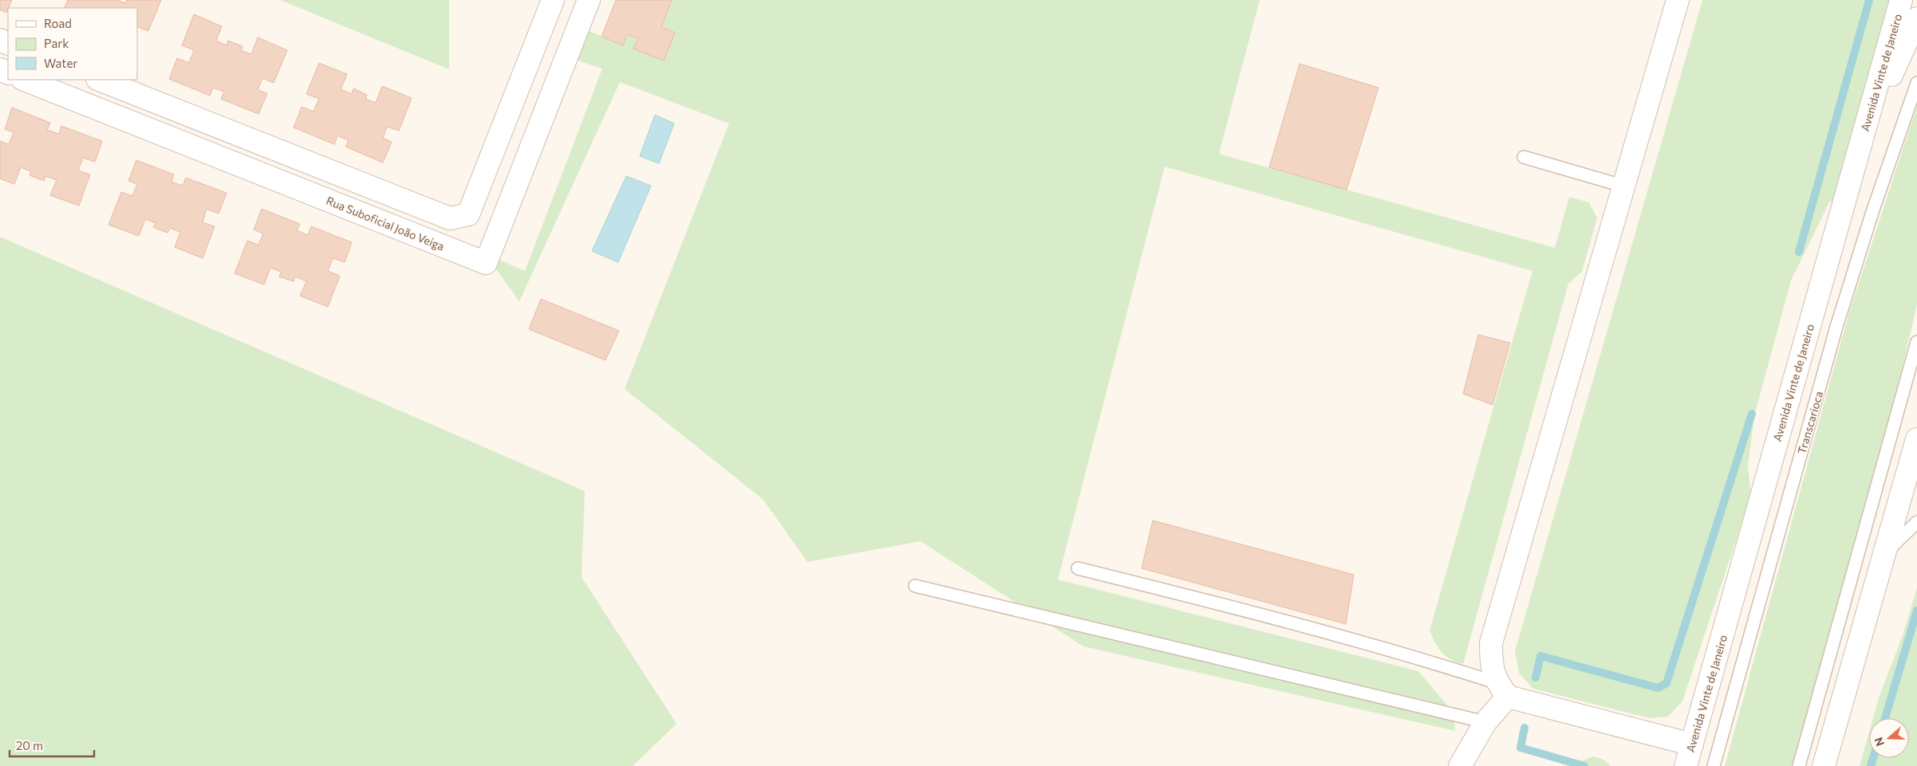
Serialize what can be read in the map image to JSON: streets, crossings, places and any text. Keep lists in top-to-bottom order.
{
  "streets": {
    "street": ["Avenida Vinte de Janeiro", "Rua Suboficial João Veiga"],
    "lane": ["Transcarioca"]
  },
  "legend": ["Road", "Park", "Water"],
  "scale_bar": "20 m",
  "north": "left"
}
